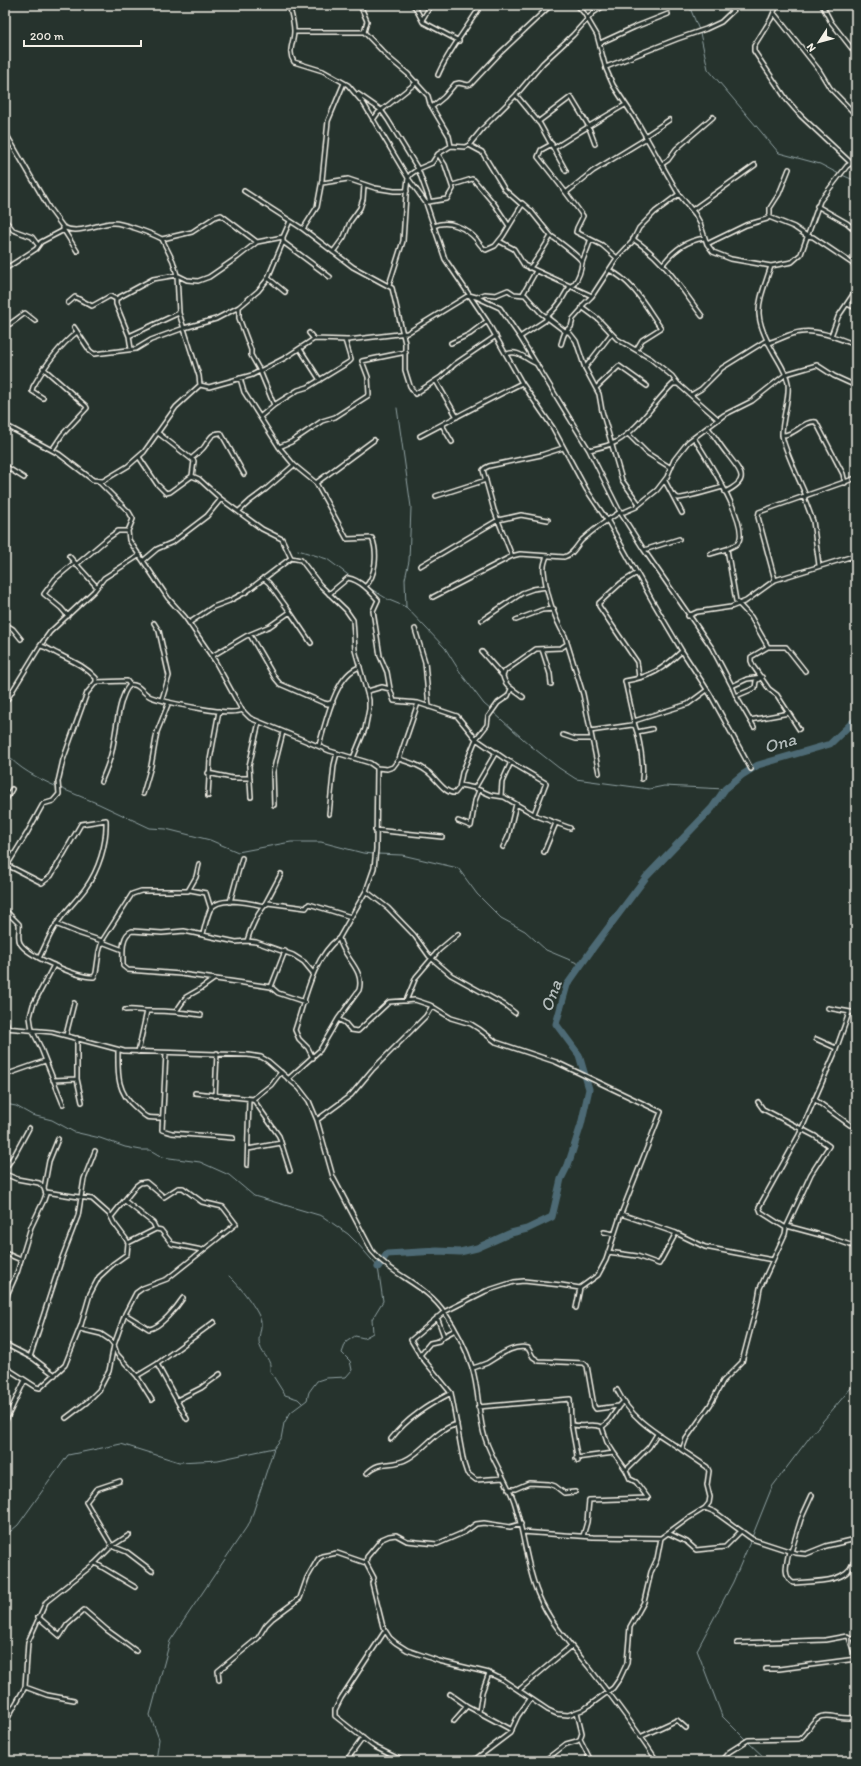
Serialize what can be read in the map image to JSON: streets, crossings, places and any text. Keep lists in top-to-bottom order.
{
  "water": ["Ona"],
  "scale_bar": "200 m",
  "north": "bottom left"
}
